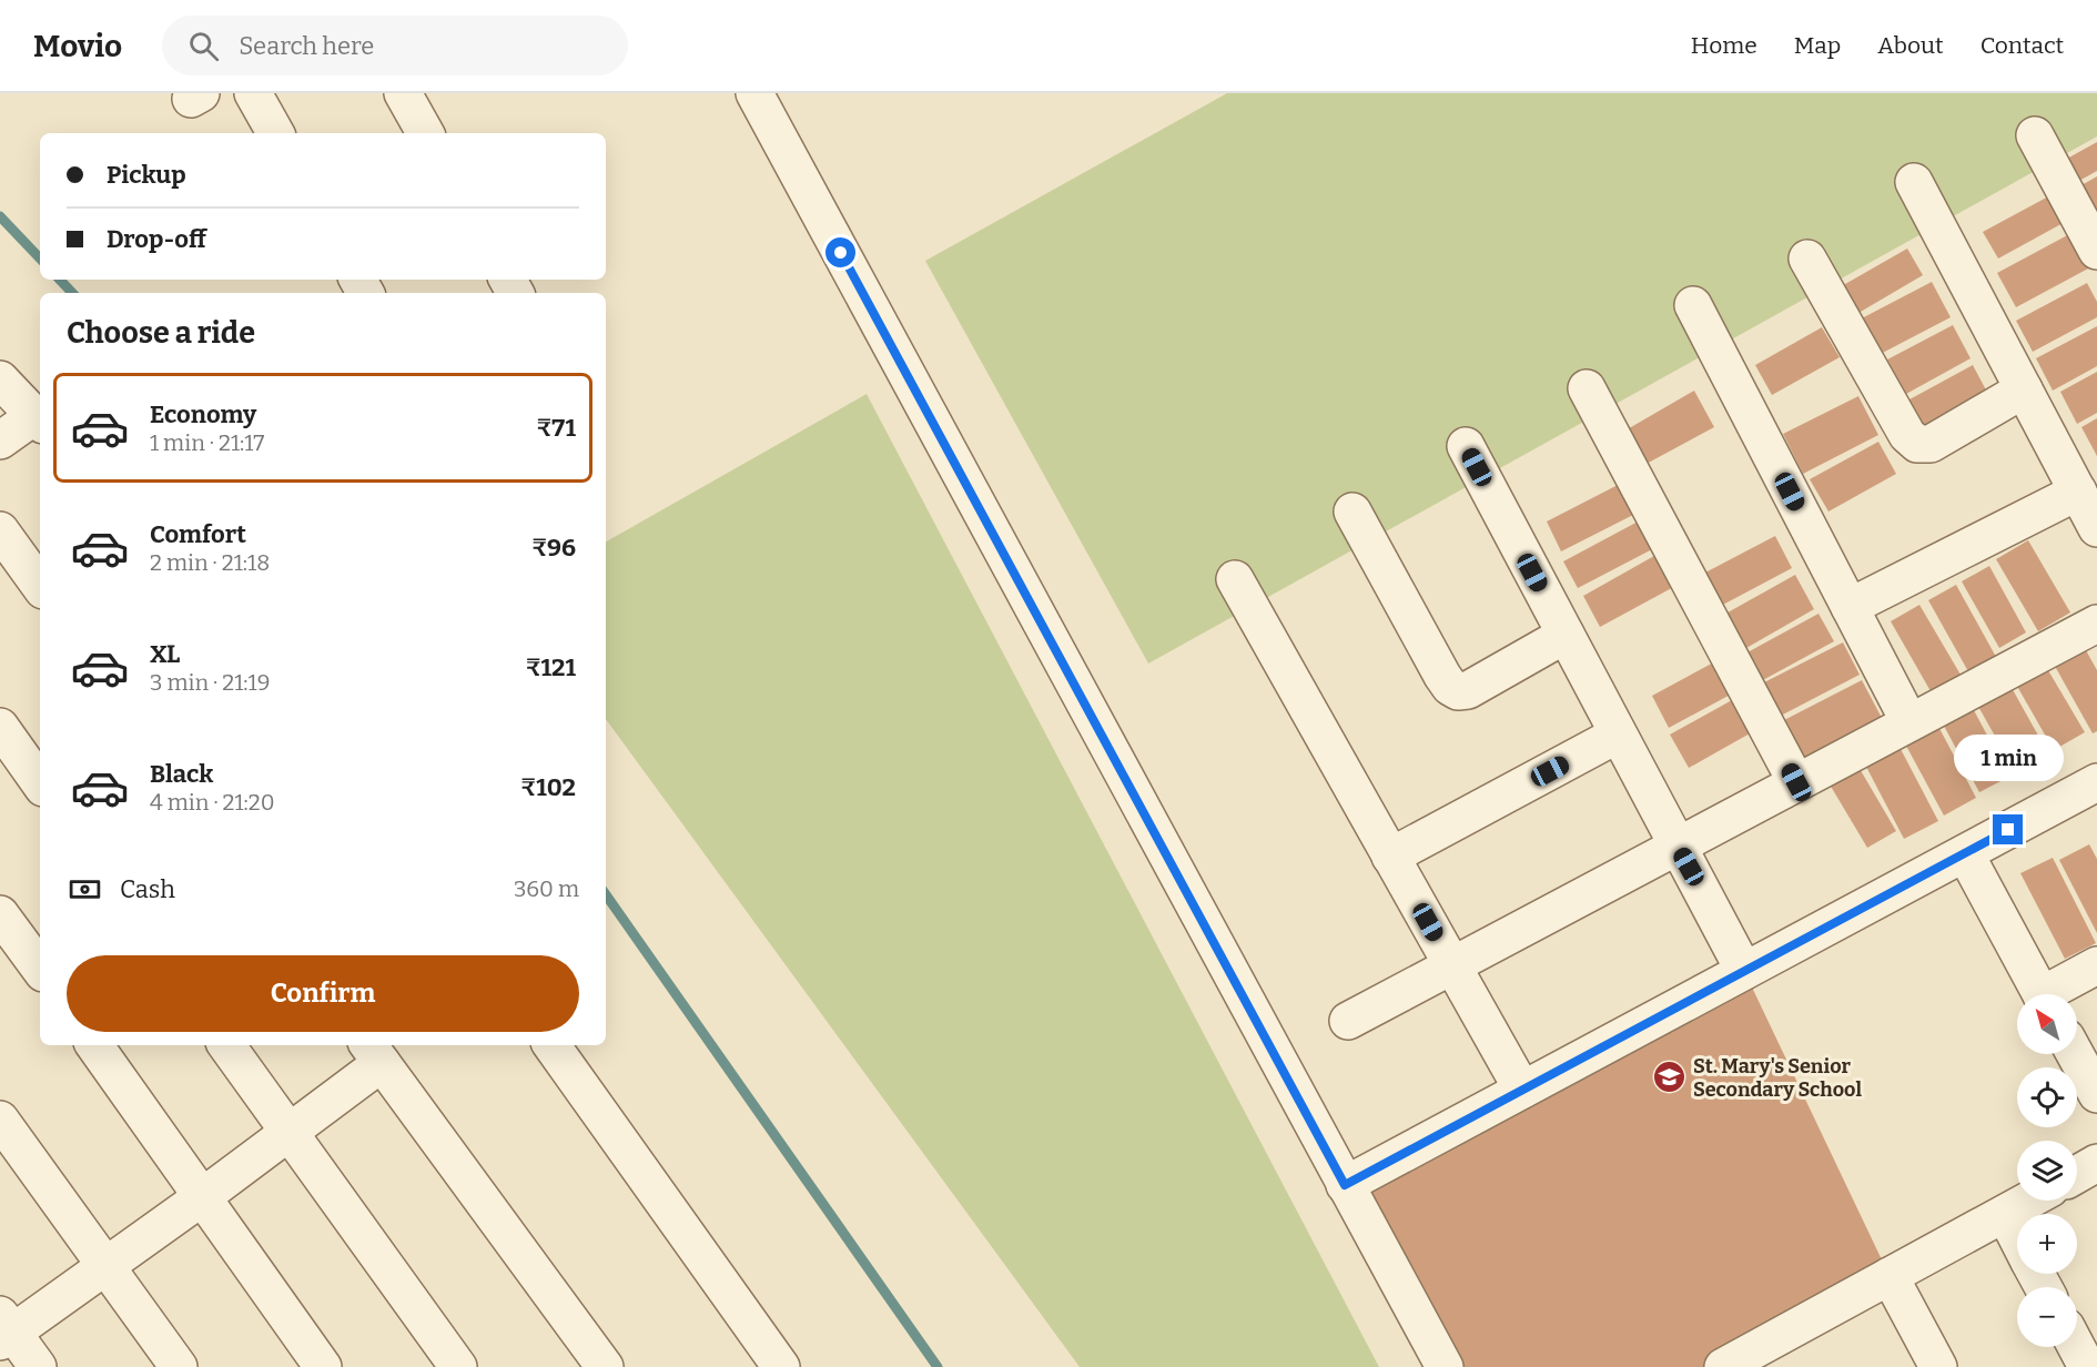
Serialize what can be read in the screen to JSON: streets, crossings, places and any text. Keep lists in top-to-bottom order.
{
  "places": {
    "school or university": ["St. Mary's Senior Secondary School"]
  },
  "north": "top left",
  "page": {
    "header": "Movio",
    "search": "Search here",
    "nav": [
      "Home",
      "Map",
      "About",
      "Contact"
    ],
    "banner": ["Pickup", "Drop-off"],
    "heading": "Choose a ride",
    "list": [
      {
        "name": "Economy",
        "note": "1 min · 21:17",
        "value": "₹71"
      },
      {
        "name": "Comfort",
        "note": "2 min · 21:18",
        "value": "₹96"
      },
      {
        "name": "XL",
        "note": "3 min · 21:19",
        "value": "₹121"
      },
      {
        "name": "Black",
        "note": "4 min · 21:20",
        "value": "₹102"
      }
    ],
    "bubble": "1 min",
    "pay": ["Cash", "360 m"],
    "buttons": "Confirm",
    "map_buttons": ["+", "−"]
  }
}
